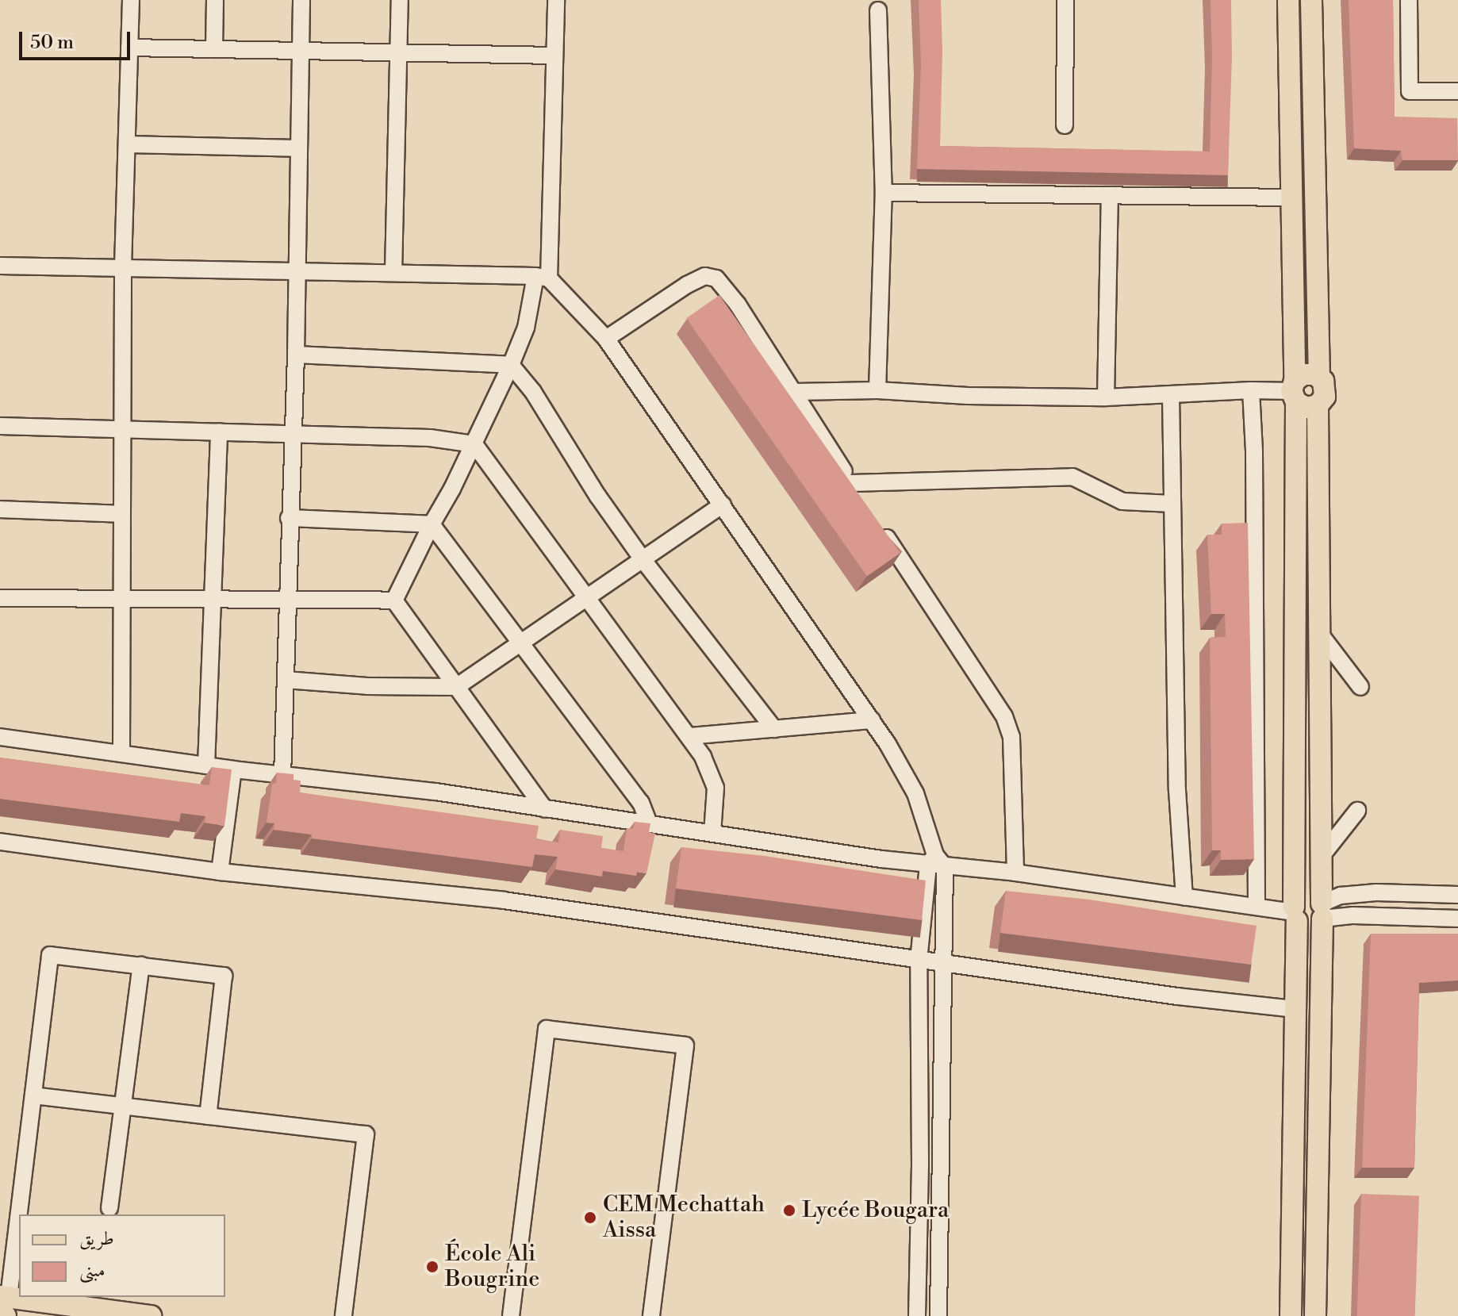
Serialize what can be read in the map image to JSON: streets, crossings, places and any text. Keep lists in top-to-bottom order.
{
  "places": ["Lycée Bougara", "CEM Mechattah Aissa", "École Ali Bougrine"],
  "legend": ["طريق", "مبنى"],
  "scale_bar": "50 m"
}
